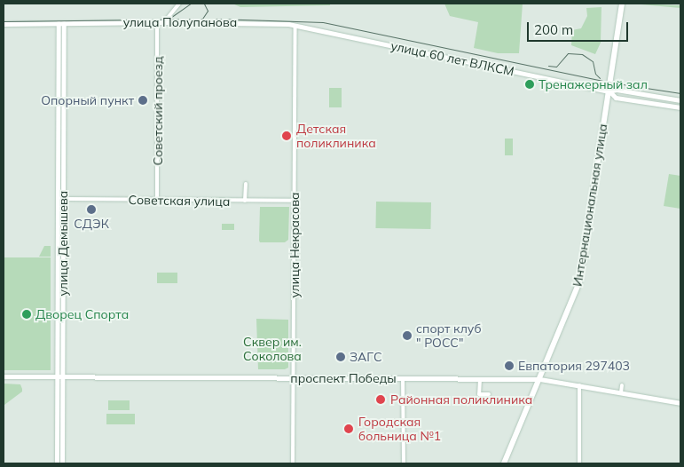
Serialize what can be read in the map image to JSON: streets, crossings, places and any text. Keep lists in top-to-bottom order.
{
  "streets": {
    "main road": ["Интернациональная улица"],
    "street": [
      "улица Полупанова",
      "улица 60 лет ВЛКСМ",
      "Советский проезд",
      "Советская улица",
      "улица Демышева",
      "улица Некрасова",
      "проспект Победы"
    ]
  },
  "crossings": [
    ["улица Полупанова", "улица 60 лет ВЛКСМ"],
    ["улица Полупанова", "Советский проезд"],
    ["улица Полупанова", "улица Демышева"],
    ["улица Полупанова", "улица Некрасова"],
    ["улица 60 лет ВЛКСМ", "Интернациональная улица"],
    ["улица 60 лет ВЛКСМ", "улица Некрасова"],
    ["Советский проезд", "Советская улица"],
    ["Советская улица", "улица Демышева"],
    ["Советская улица", "улица Некрасова"],
    ["Интернациональная улица", "проспект Победы"],
    ["улица Демышева", "проспект Победы"],
    ["улица Некрасова", "проспект Победы"]
  ],
  "parks": ["Сквер им. Соколова"],
  "places": [
    "Тренажерный зал",
    "Опорный пункт",
    "Детская поликлиника",
    "СДЭК",
    "Дворец Спорта",
    "спорт клуб \" РОСС\"",
    "ЗАГС",
    "Евпатория 297403",
    "Районная поликлиника",
    "Городская больница №1"
  ],
  "scale_bar": "200 m"
}
